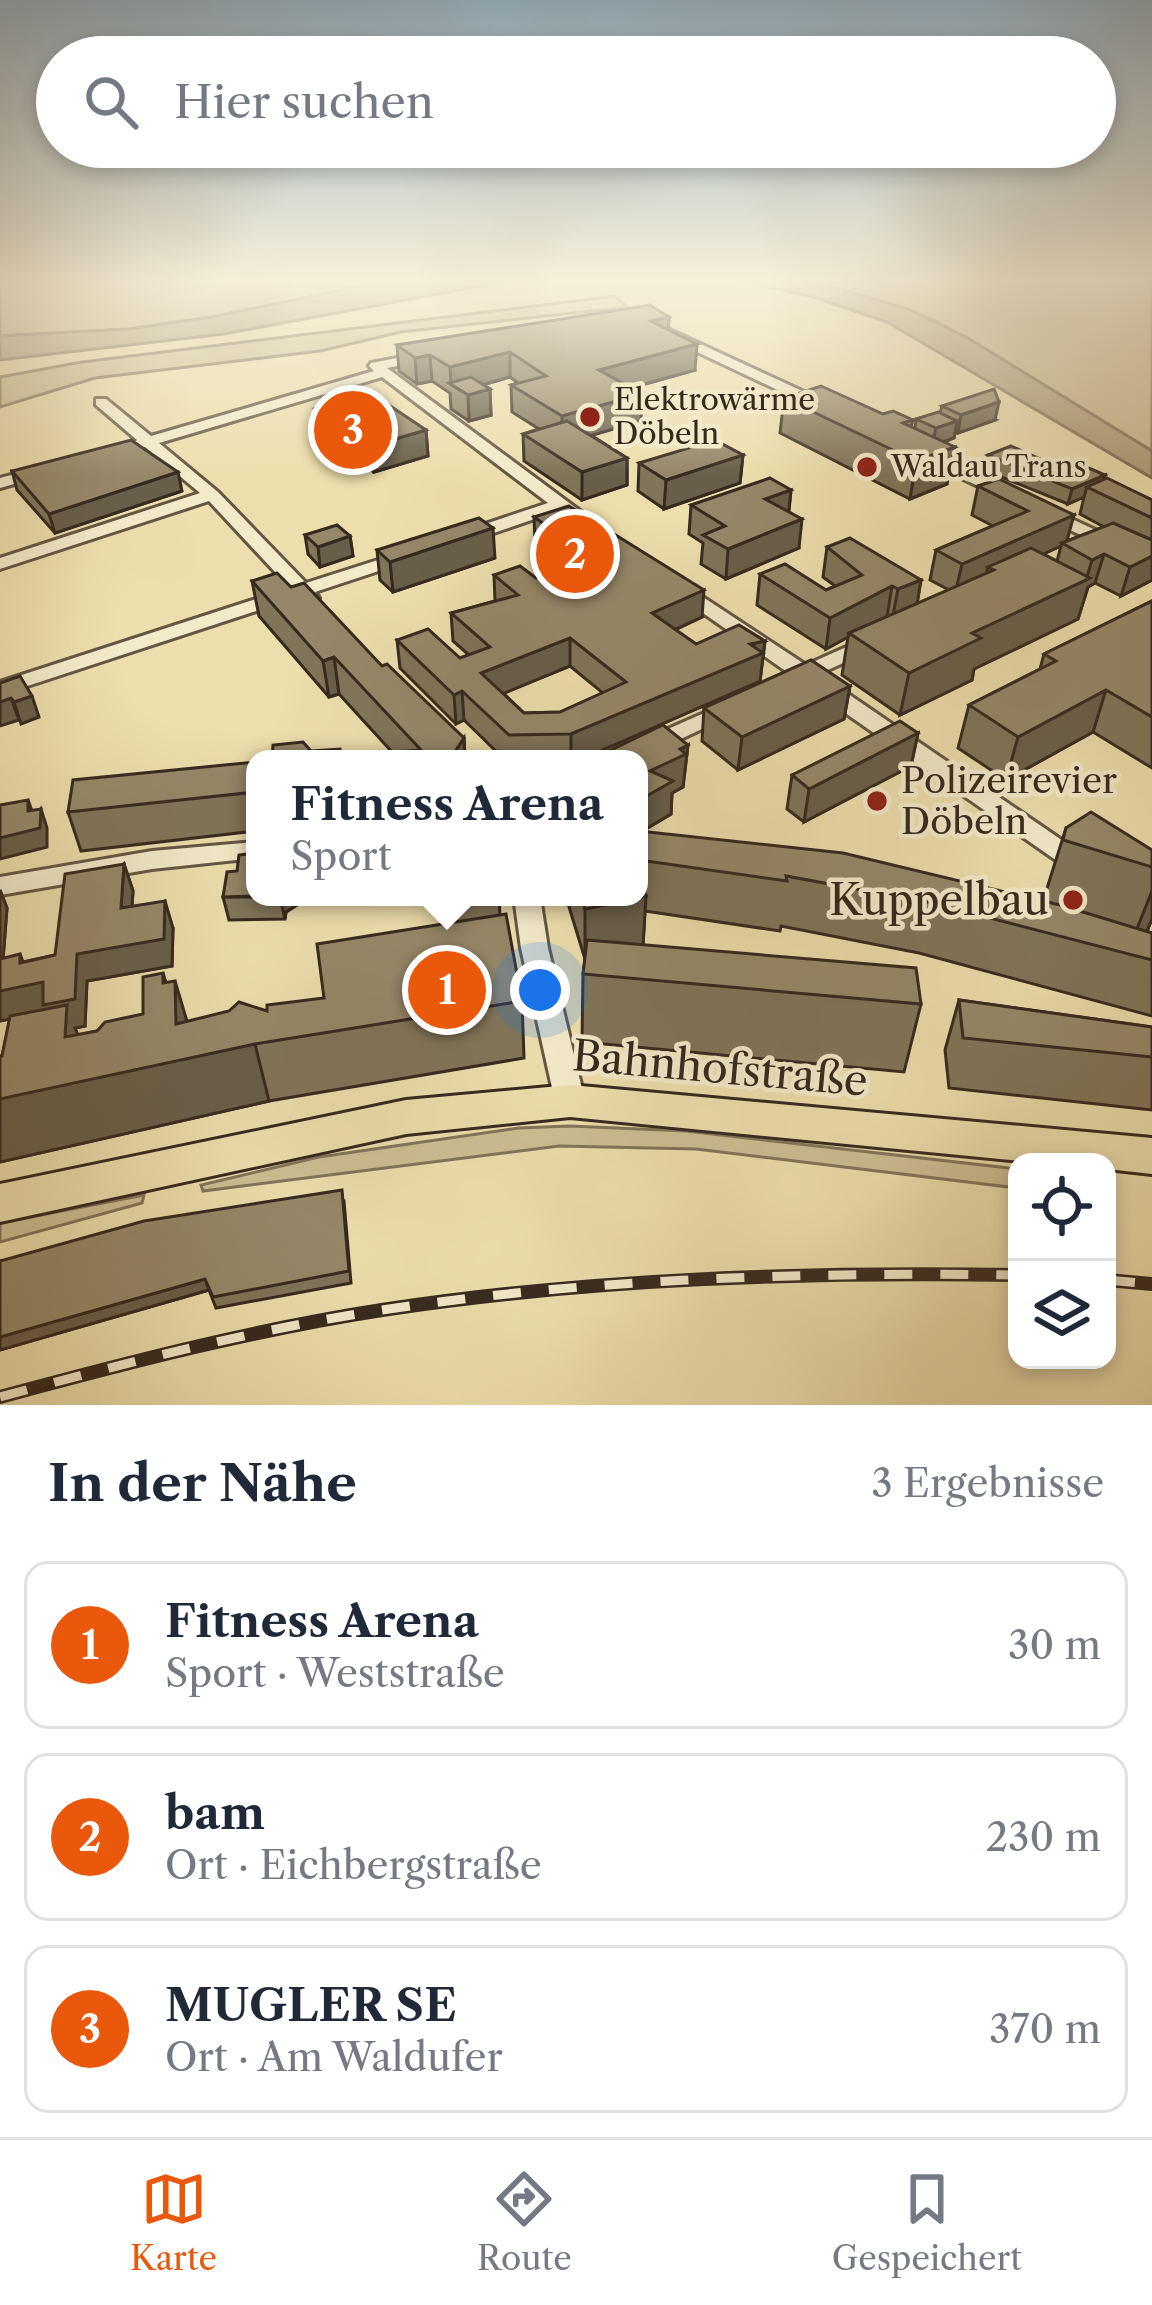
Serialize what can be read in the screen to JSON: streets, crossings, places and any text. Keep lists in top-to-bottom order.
{
  "streets": {
    "main road": ["Bahnhofstraße"]
  },
  "places": [
    "Elektrowärme Döbeln",
    "Waldau Trans",
    "Polizeirevier Döbeln",
    "Kuppelbau"
  ],
  "page": {
    "search": "Hier suchen",
    "pins": ["3", "2", "1"],
    "popup": ["Fitness Arena", "Sport"],
    "heading": ["In der Nähe", "3 Ergebnisse"],
    "list": [
      {
        "mark": "1",
        "name": "Fitness Arena",
        "note": "Sport · Weststraße",
        "value": "30 m"
      },
      {
        "mark": "2",
        "name": "bam",
        "note": "Ort · Eichbergstraße",
        "value": "230 m"
      },
      {
        "mark": "3",
        "name": "MUGLER SE",
        "note": "Ort · Am Waldufer",
        "value": "370 m"
      }
    ],
    "nav": ["Karte", "Route", "Gespeichert"]
  }
}
